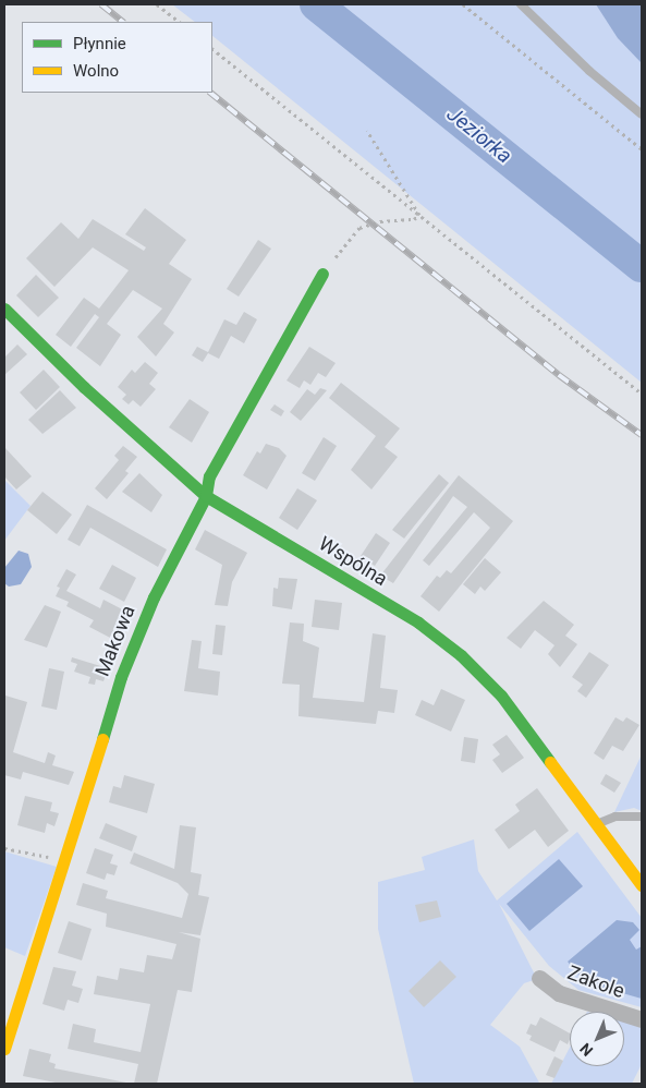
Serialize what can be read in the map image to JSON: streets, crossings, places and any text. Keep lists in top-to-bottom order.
{
  "streets": {
    "street": ["Wspólna", "Makowa", "Zakole"]
  },
  "crossings": [
    ["Wspólna", "Makowa"]
  ],
  "water": ["Jeziorka"],
  "legend": ["Płynnie", "Wolno"],
  "north": "bottom left"
}
